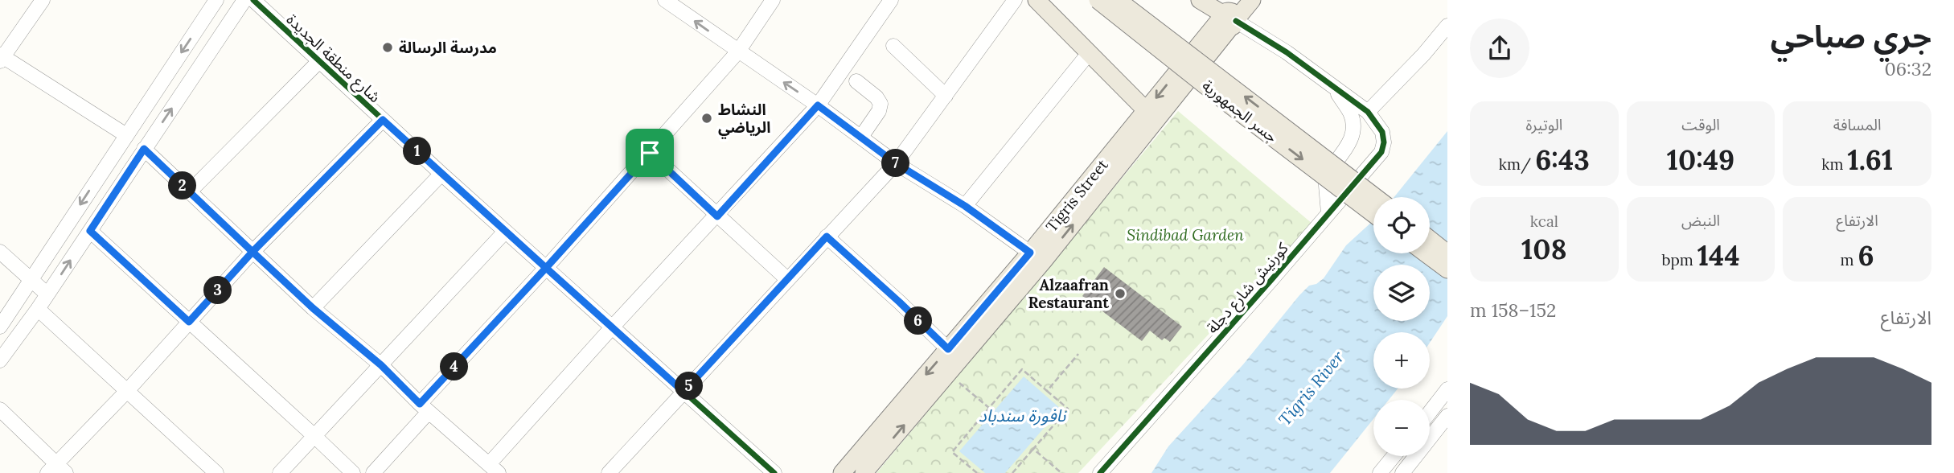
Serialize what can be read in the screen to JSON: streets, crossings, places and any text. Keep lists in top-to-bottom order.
{
  "streets": {
    "main road": ["جسر الجمهورية", "Tigris Street"],
    "street": ["شارع منطقة الجديدة", "كورنيش شارع دجلة"]
  },
  "crossings": [
    ["Tigris Street", "كورنيش شارع دجلة"]
  ],
  "water": ["Tigris River", "نافورة سندباد"],
  "parks": ["Sindibad Garden"],
  "places": ["مدرسة الرسالة", "النشاط الرياضي", "Alzaafran Restaurant"],
  "page": {
    "heading": ["جري صباحي", "06:32"],
    "stats": [
      ["المسافة", "1.61 km"],
      ["الوقت", "10:49"],
      ["الوتيرة", "6:43 /km"],
      ["الارتفاع", "6 m"],
      ["النبض", "144 bpm"],
      ["kcal", "108"]
    ],
    "pins": [
      "1",
      "7",
      "2",
      "3",
      "6",
      "4",
      "5"
    ],
    "map_buttons": ["+", "−"],
    "chart": ["الارتفاع", "152–158 m"]
  }
}
